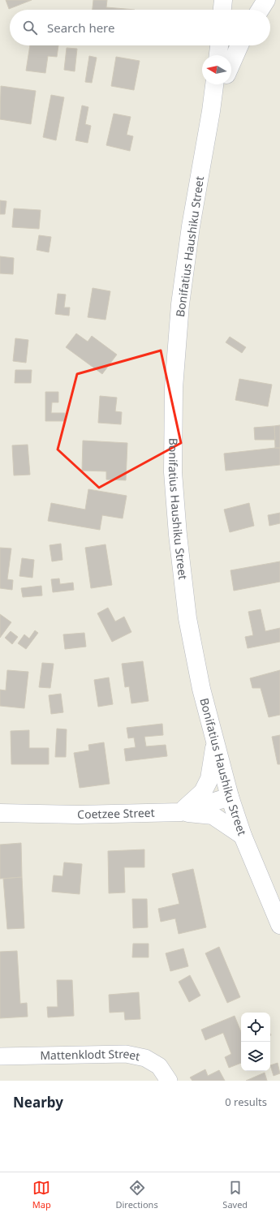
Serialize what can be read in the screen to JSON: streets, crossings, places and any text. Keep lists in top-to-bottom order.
{
  "streets": {
    "street": ["Bonifatius Haushiku Street", "Coetzee Street", "Mattenklodt Street"]
  },
  "crossings": [
    ["Bonifatius Haushiku Street", "Coetzee Street"]
  ],
  "north": "left",
  "page": {
    "search": "Search here",
    "heading": ["Nearby", "0 results"],
    "nav": ["Map", "Directions", "Saved"]
  }
}
